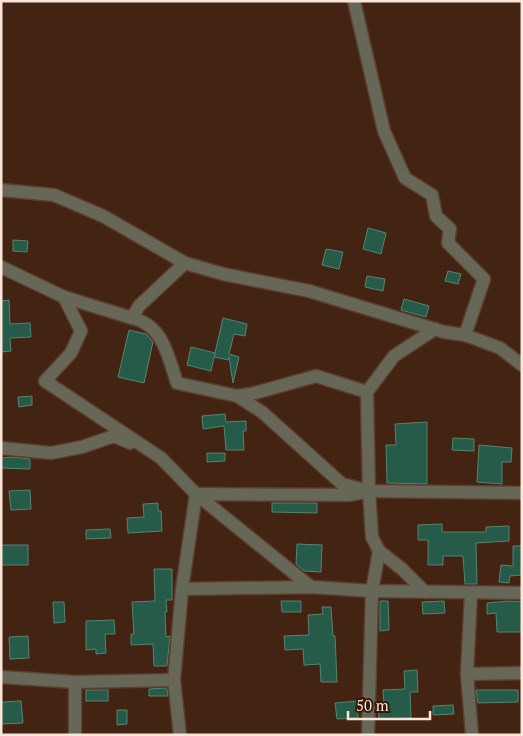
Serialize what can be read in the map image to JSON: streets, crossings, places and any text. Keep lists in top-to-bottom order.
{
  "scale_bar": "50 m"
}
